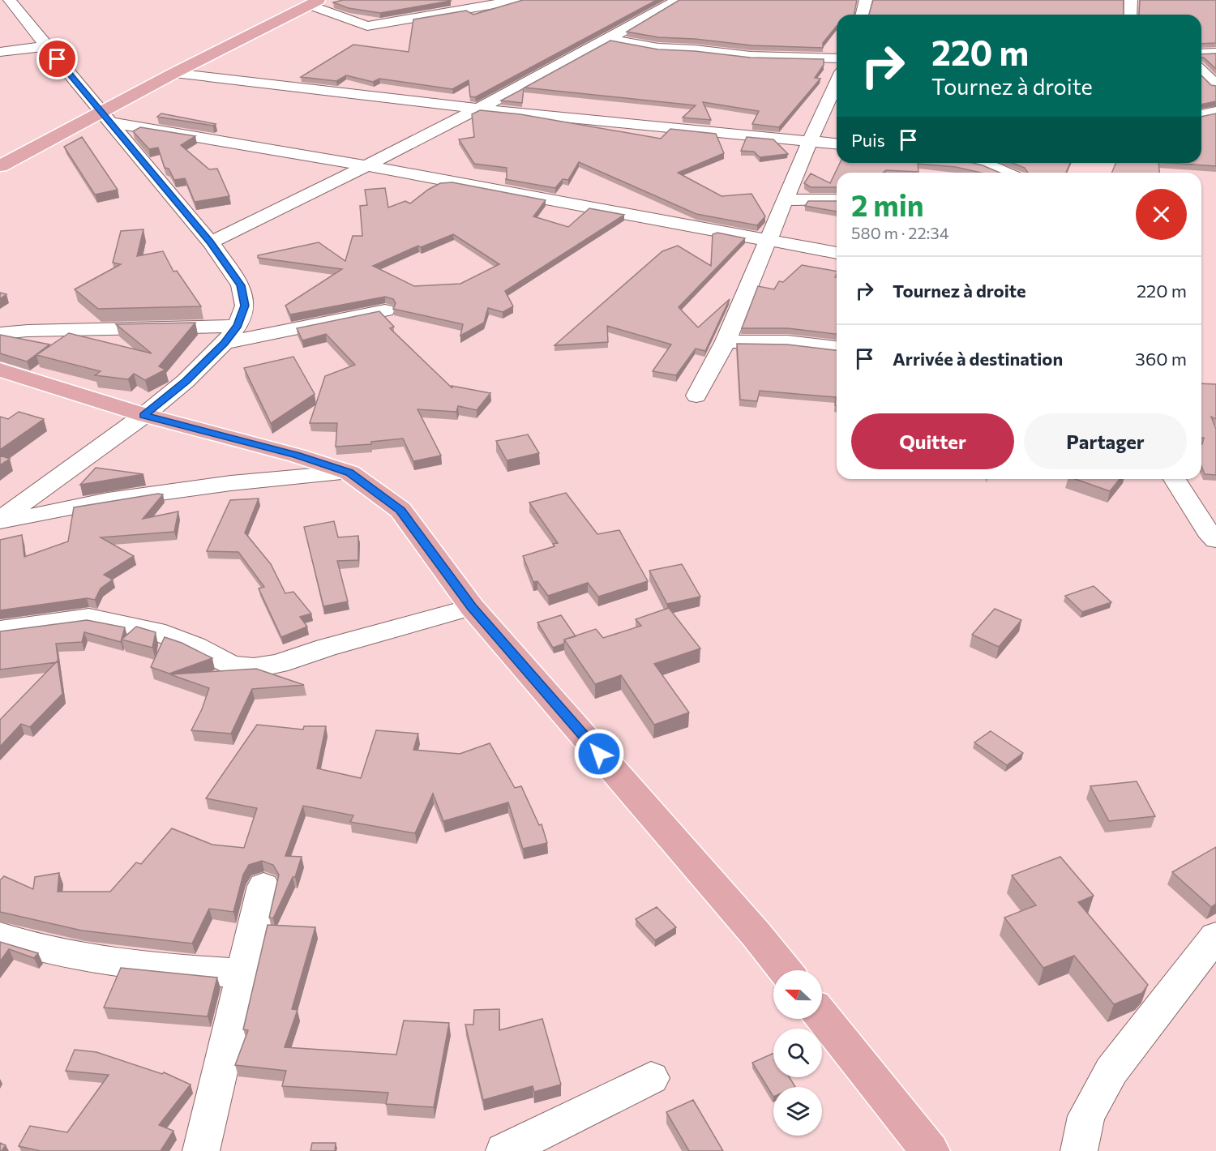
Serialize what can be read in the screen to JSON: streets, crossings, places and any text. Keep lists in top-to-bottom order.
{
  "north": "left",
  "page": {
    "turn": ["220 m", "Tournez à droite"],
    "then": "Puis",
    "heading": ["2 min", "580 m · 22:34"],
    "list": [
      {
        "name": "Tournez à droite",
        "value": "220 m"
      },
      {
        "name": "Arrivée à destination",
        "value": "360 m"
      }
    ],
    "buttons": ["Quitter", "Partager"]
  }
}
